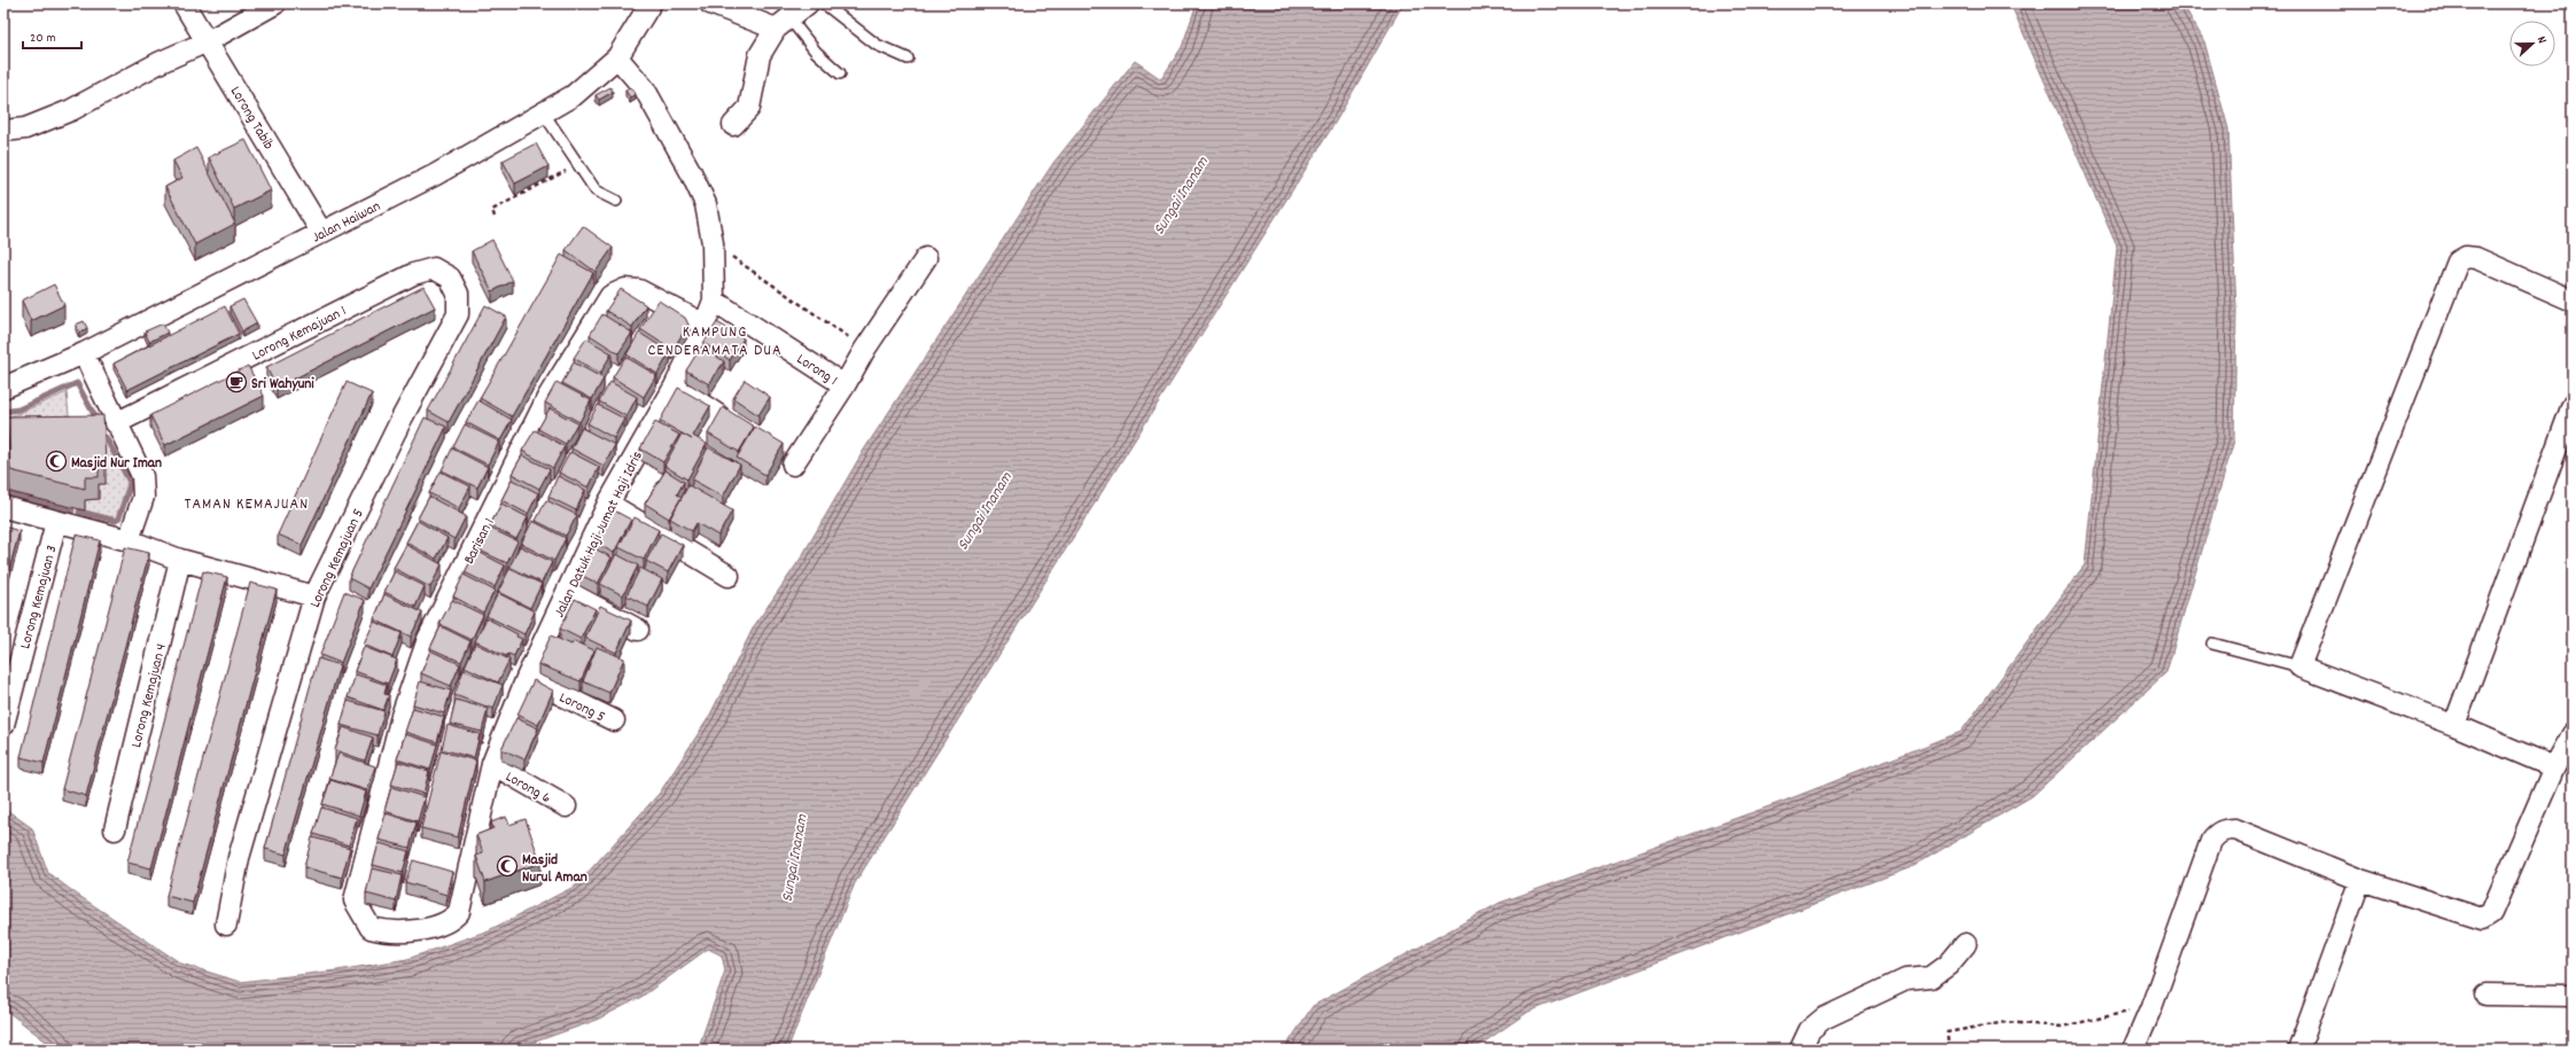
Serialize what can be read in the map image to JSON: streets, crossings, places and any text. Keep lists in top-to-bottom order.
{
  "streets": {
    "street": [
      "Lorong Tabib",
      "Jalan Haiwan",
      "Lorong Kemajuan 1",
      "Lorong 1",
      "Jalan Datuk Haji Jumat Haji Idris",
      "Barisan 1",
      "Lorong Kemajuan 5",
      "Lorong Kemajuan 3",
      "Lorong Kemajuan 4",
      "Lorong 5",
      "Lorong 6"
    ]
  },
  "crossings": [
    ["Lorong Tabib", "Jalan Haiwan"],
    ["Jalan Haiwan", "Jalan Datuk Haji Jumat Haji Idris"],
    ["Lorong Kemajuan 1", "Lorong Kemajuan 5"],
    ["Lorong 1", "Jalan Datuk Haji Jumat Haji Idris"],
    ["Jalan Datuk Haji Jumat Haji Idris", "Barisan 1"],
    ["Jalan Datuk Haji Jumat Haji Idris", "Lorong 5"],
    ["Jalan Datuk Haji Jumat Haji Idris", "Lorong 6"]
  ],
  "districts": ["KAMPUNG CENDERAMATA DUA", "TAMAN KEMAJUAN"],
  "water": ["Sungai Inanam"],
  "places": {
    "cafe": ["Sri Wahyuni"],
    "mosque": ["Masjid Nur Iman", "Masjid Nurul Aman"]
  },
  "scale_bar": "20 m",
  "north": "right"
}
